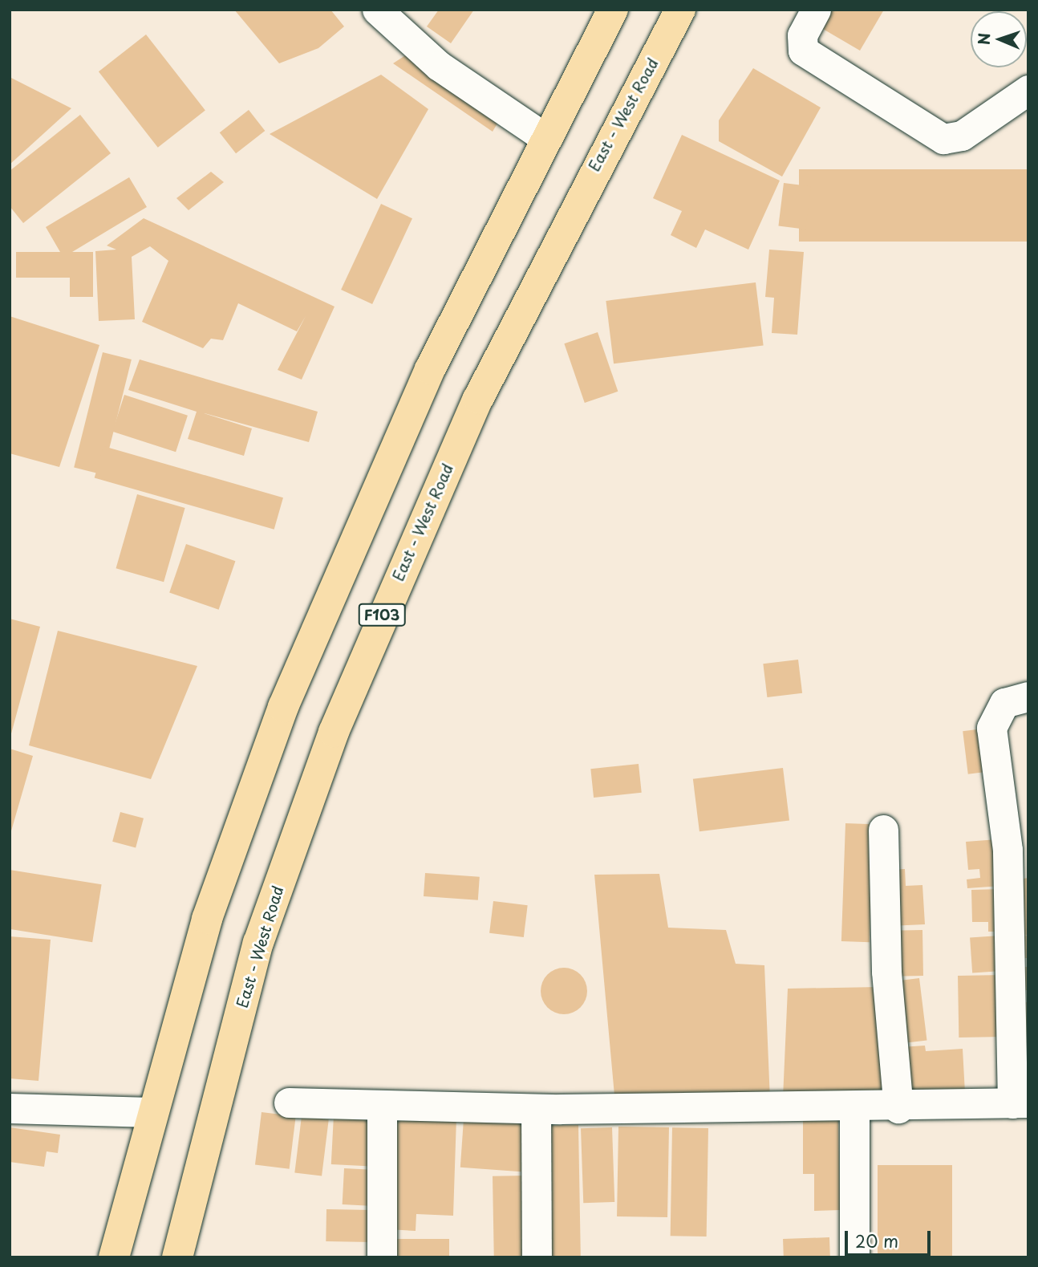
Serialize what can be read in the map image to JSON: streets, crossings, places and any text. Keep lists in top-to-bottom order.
{
  "streets": {
    "main road": ["East - West Road", "F103"]
  },
  "scale_bar": "20 m",
  "north": "left"
}
